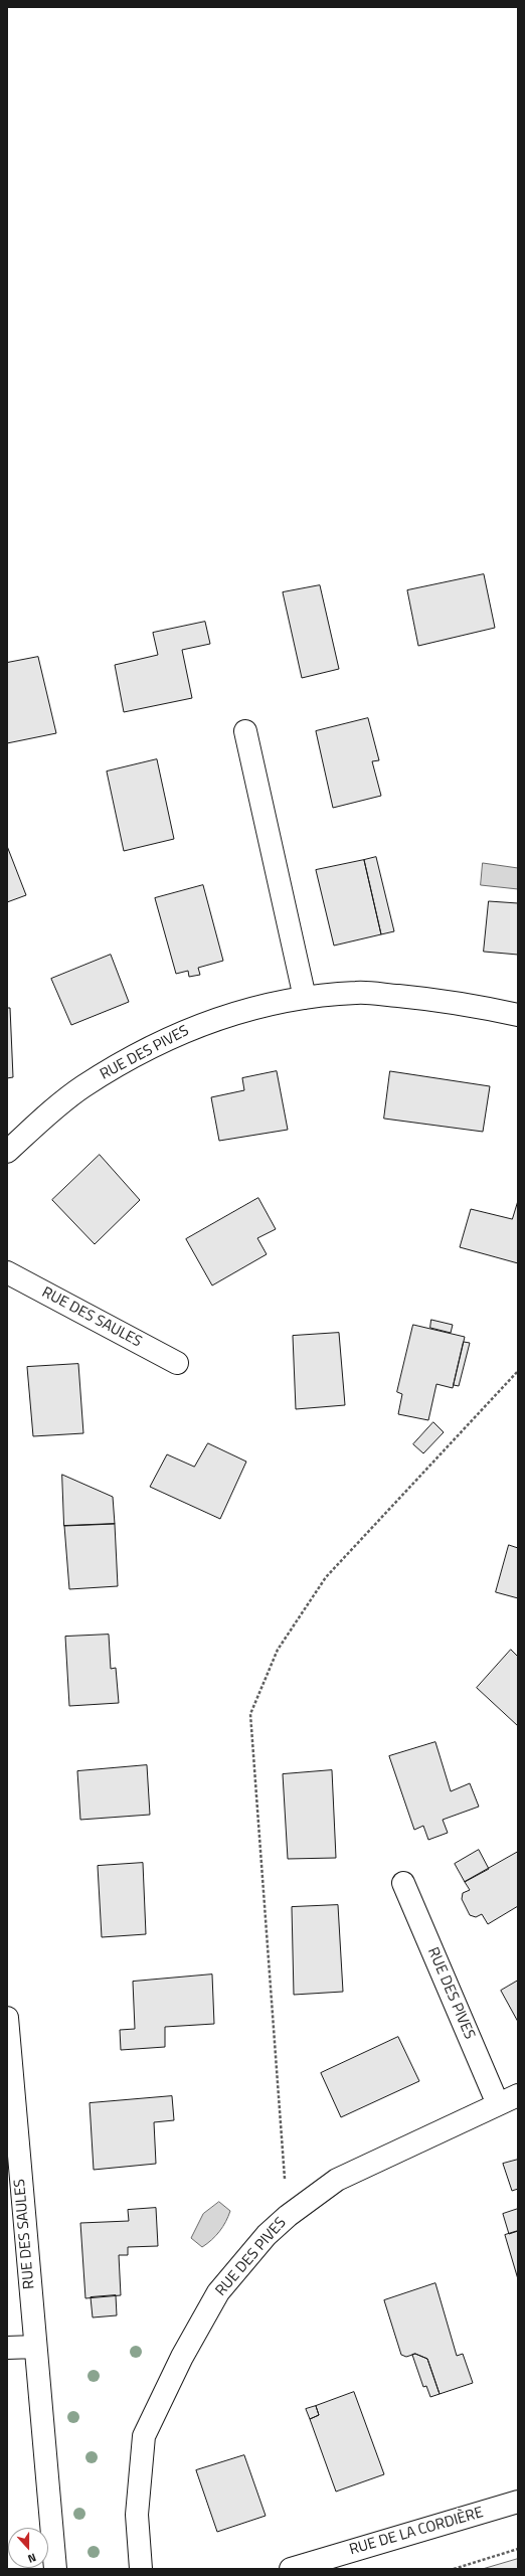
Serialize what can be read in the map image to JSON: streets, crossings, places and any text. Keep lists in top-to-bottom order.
{
  "streets": {
    "street": ["RUE DES PIVES", "RUE DES SAULES", "RUE DE LA CORDIÈRE"]
  },
  "north": "bottom"
}
